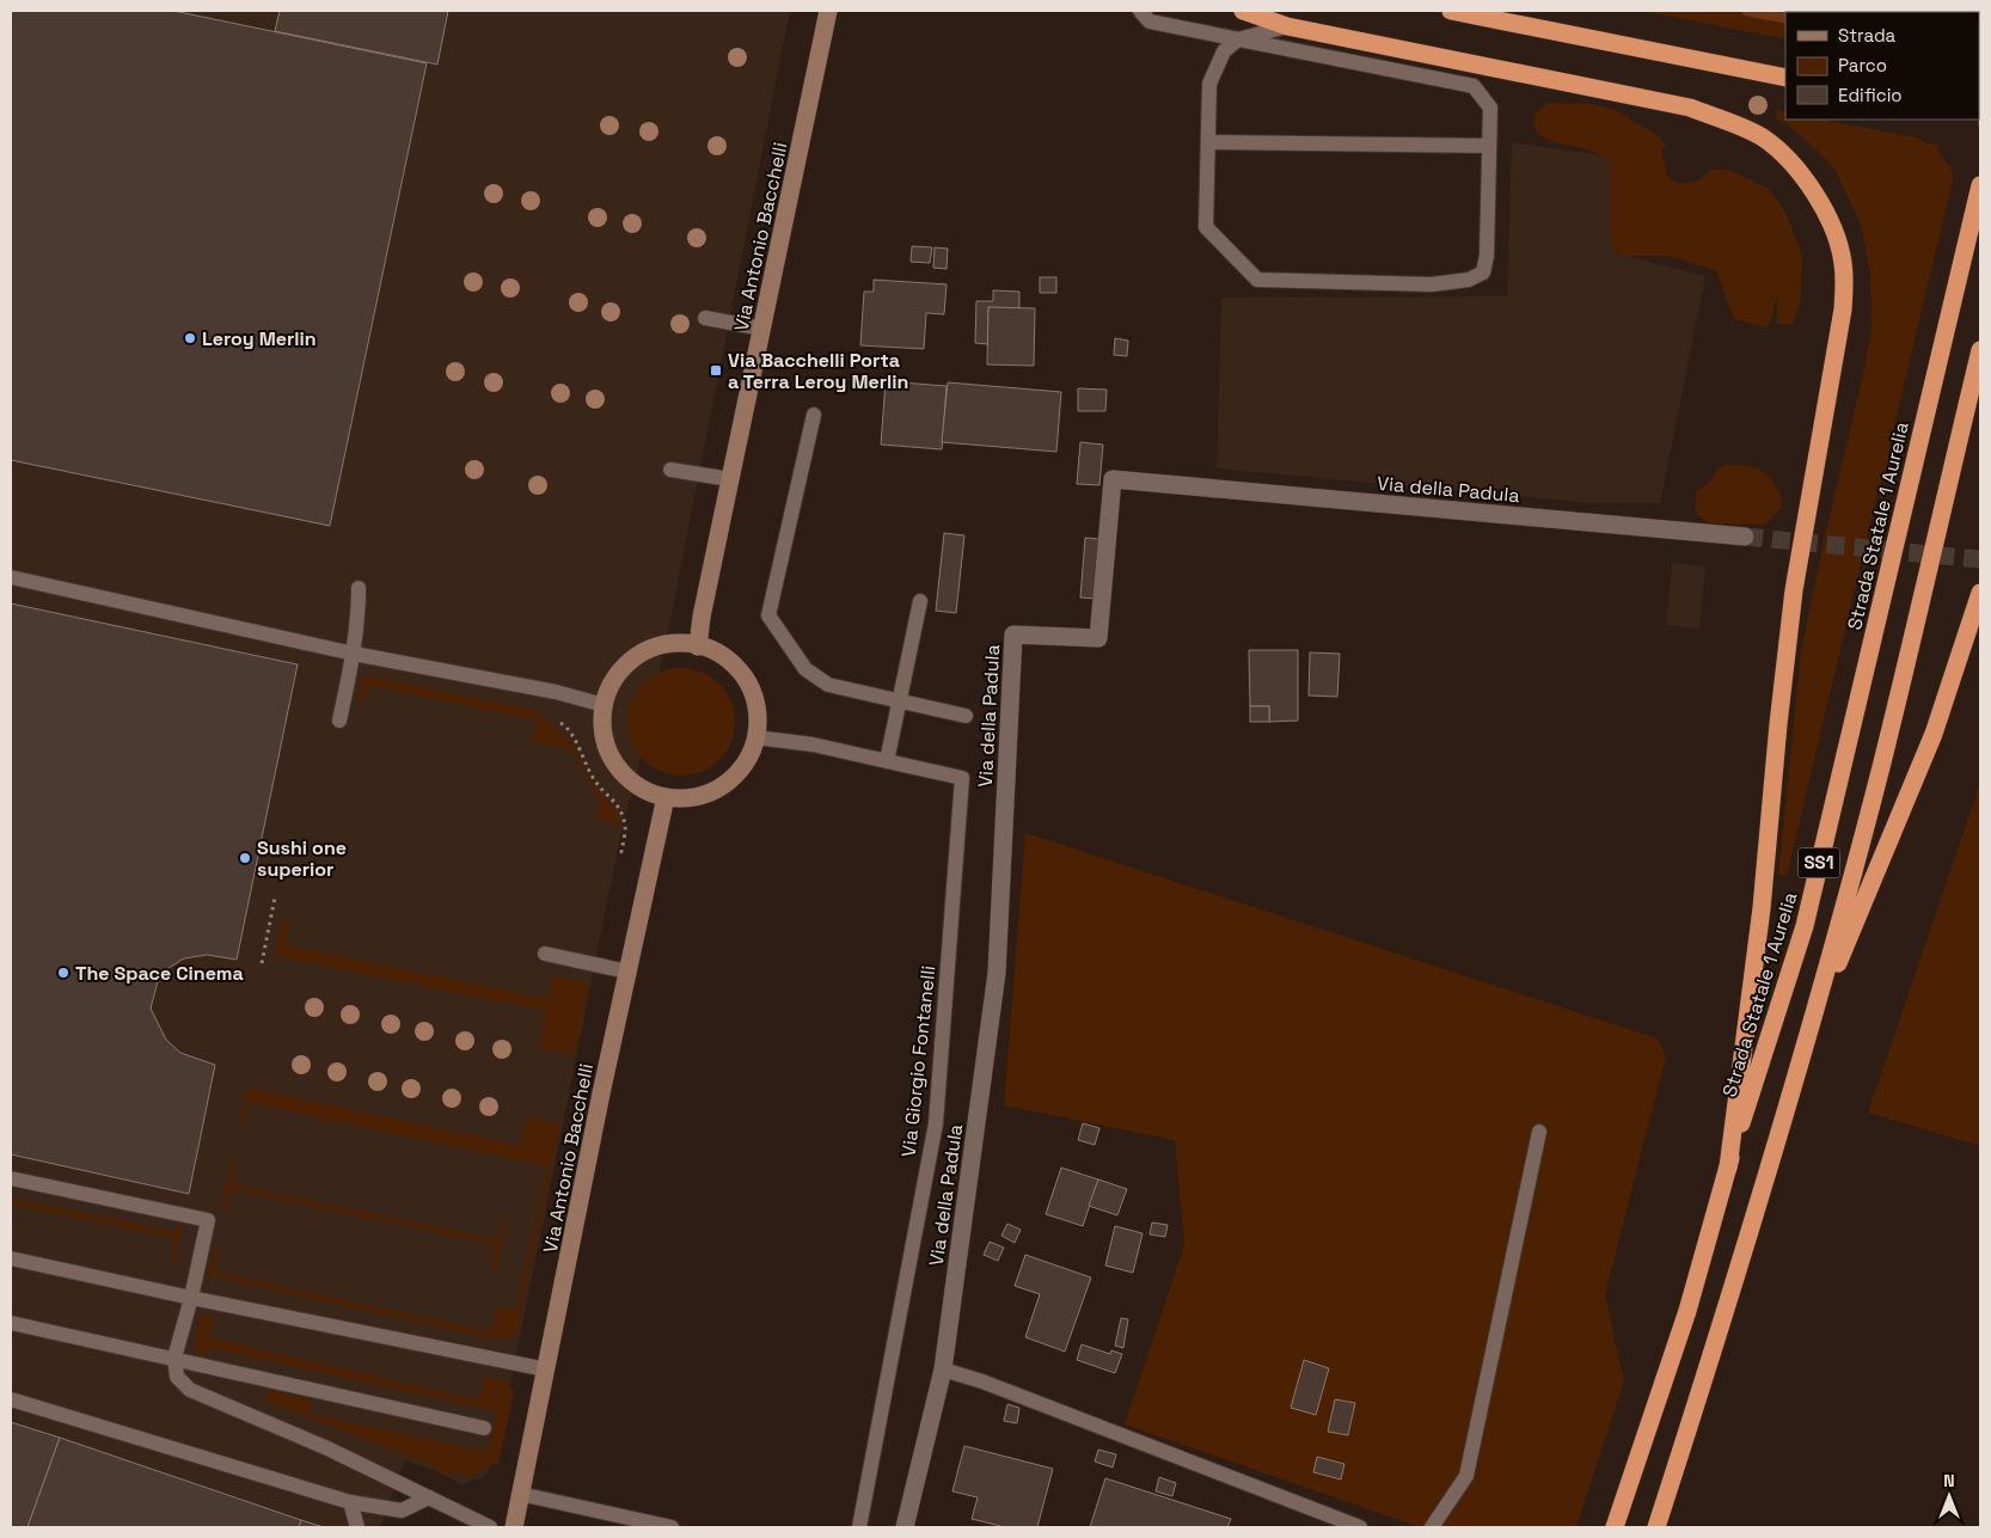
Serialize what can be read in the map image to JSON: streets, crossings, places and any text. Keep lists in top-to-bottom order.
{
  "streets": {
    "highway": ["Strada Statale 1 Aurelia", "SS1"],
    "street": ["Via Antonio Bacchelli", "Via della Padula"],
    "lane": ["Via Giorgio Fontanelli"]
  },
  "crossings": [
    ["Via Antonio Bacchelli", "Via Giorgio Fontanelli"]
  ],
  "places": {
    "other": ["Leroy Merlin", "Sushi one superior", "The Space Cinema"],
    "transit": ["Via Bacchelli Porta a Terra Leroy Merlin"]
  },
  "legend": ["Strada", "Parco", "Edificio"],
  "north": "top"
}
